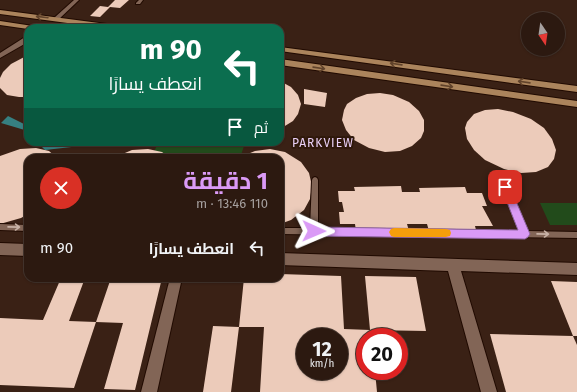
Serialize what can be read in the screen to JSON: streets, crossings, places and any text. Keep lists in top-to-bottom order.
{
  "districts": ["PARKVIEW"],
  "north": "bottom",
  "page": {
    "turn": ["90 m", "انعطف يسارًا"],
    "then": "ثم",
    "heading": ["1 دقيقة", "110 m · 13:46"],
    "list": [
      {
        "name": "انعطف يسارًا",
        "value": "90 m"
      }
    ],
    "speed": "12 km/h",
    "limit": "20"
  }
}
